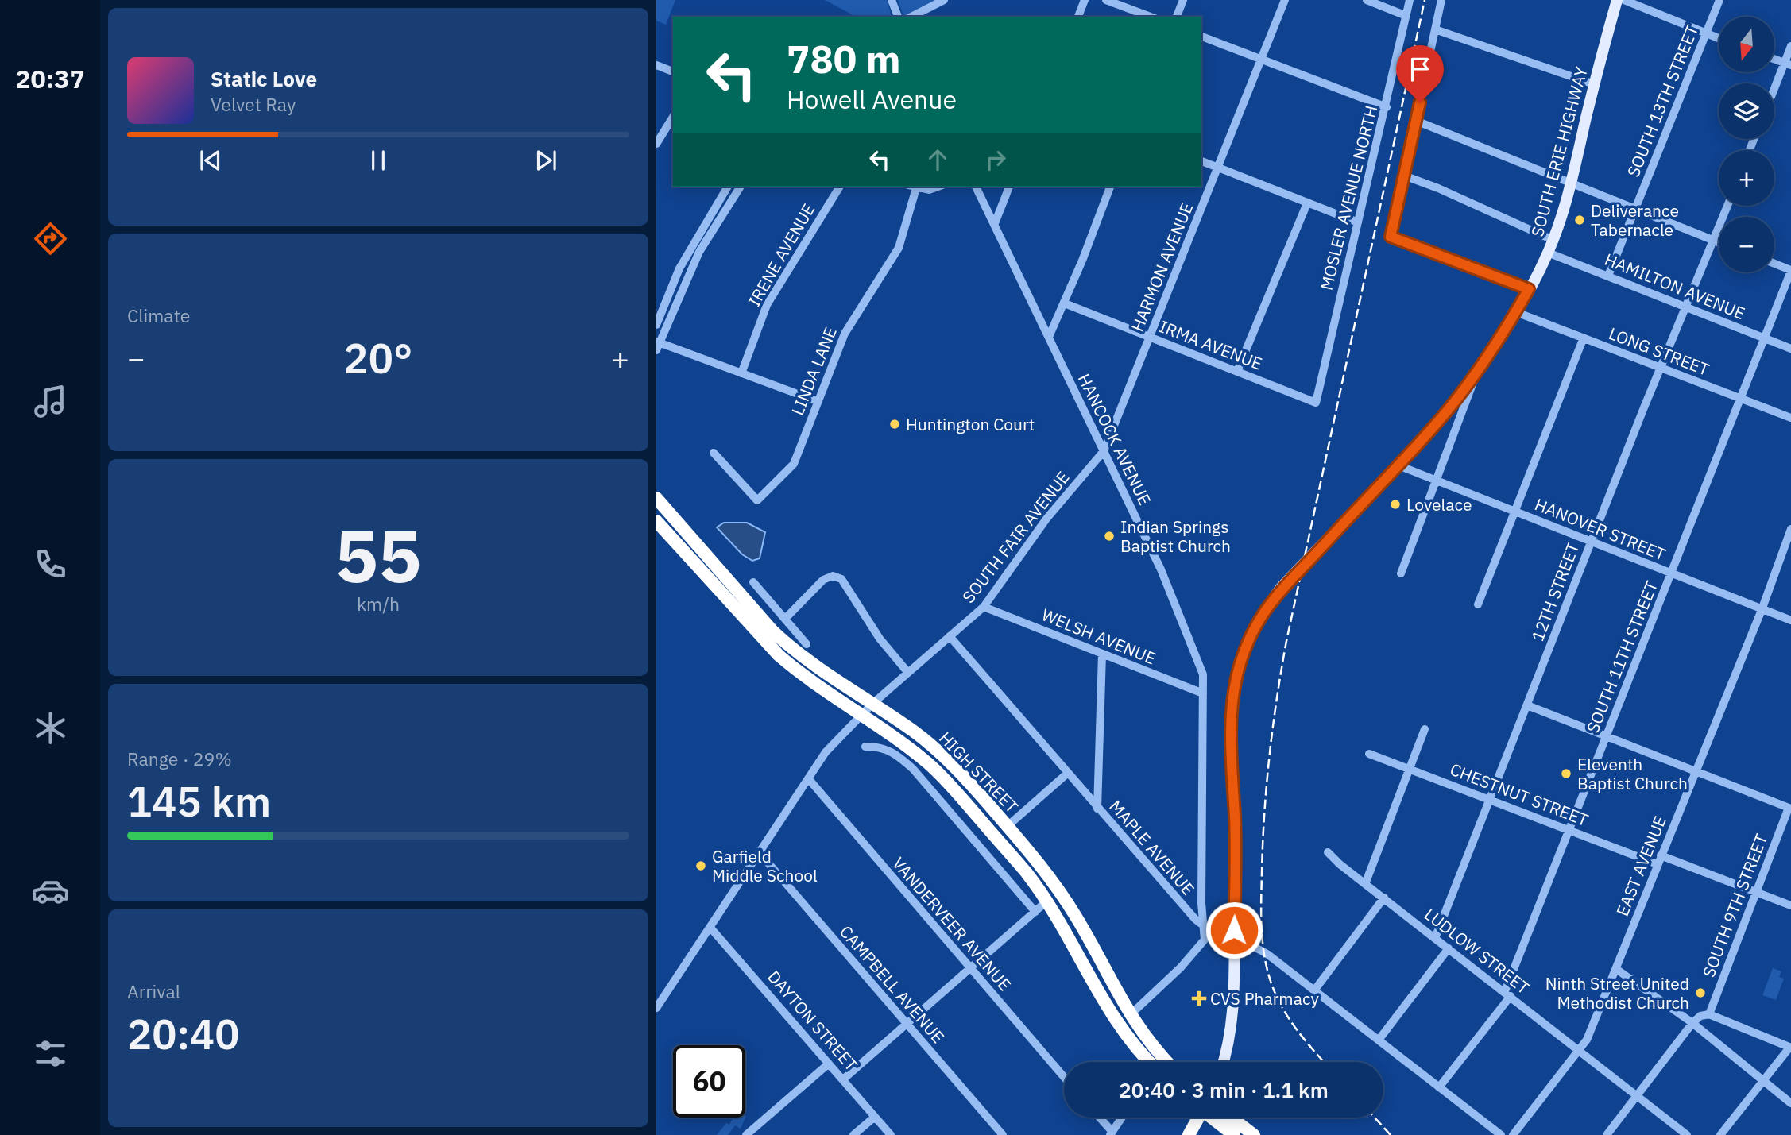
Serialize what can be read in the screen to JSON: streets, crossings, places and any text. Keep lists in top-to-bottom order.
{
  "streets": {
    "highway": ["HIGH STREET"],
    "main road": ["SOUTH ERIE HIGHWAY"],
    "street": [
      "SOUTH 13TH STREET",
      "MOSLER AVENUE NORTH",
      "IRENE AVENUE",
      "HARMON AVENUE",
      "HAMILTON AVENUE",
      "IRMA AVENUE",
      "LONG STREET",
      "LINDA LANE",
      "HANCOCK AVENUE",
      "HANOVER STREET",
      "SOUTH FAIR AVENUE",
      "12TH STREET",
      "WELSH AVENUE",
      "SOUTH 11TH STREET",
      "CHESTNUT STREET",
      "MAPLE AVENUE",
      "EAST AVENUE",
      "SOUTH 9TH STREET",
      "VANDERVEER AVENUE",
      "LUDLOW STREET",
      "CAMPBELL AVENUE",
      "DAYTON STREET"
    ]
  },
  "crossings": [
    ["SOUTH 13TH STREET", "HAMILTON AVENUE"],
    ["SOUTH ERIE HIGHWAY", "HAMILTON AVENUE"],
    ["SOUTH ERIE HIGHWAY", "LONG STREET"],
    ["SOUTH ERIE HIGHWAY", "HANOVER STREET"],
    ["SOUTH ERIE HIGHWAY", "MAPLE AVENUE"],
    ["MOSLER AVENUE NORTH", "IRMA AVENUE"],
    ["HARMON AVENUE", "IRMA AVENUE"],
    ["HARMON AVENUE", "HANCOCK AVENUE"],
    ["HARMON AVENUE", "SOUTH FAIR AVENUE"],
    ["HAMILTON AVENUE", "12TH STREET"],
    ["HAMILTON AVENUE", "SOUTH 11TH STREET"],
    ["LONG STREET", "12TH STREET"],
    ["LONG STREET", "SOUTH 11TH STREET"],
    ["HANCOCK AVENUE", "SOUTH FAIR AVENUE"],
    ["HANCOCK AVENUE", "WELSH AVENUE"],
    ["HANCOCK AVENUE", "HIGH STREET"],
    ["HANCOCK AVENUE", "MAPLE AVENUE"],
    ["HANOVER STREET", "12TH STREET"],
    ["HANOVER STREET", "SOUTH 11TH STREET"],
    ["HANOVER STREET", "EAST AVENUE"],
    ["SOUTH FAIR AVENUE", "WELSH AVENUE"],
    ["SOUTH FAIR AVENUE", "HIGH STREET"],
    ["SOUTH FAIR AVENUE", "MAPLE AVENUE"],
    ["SOUTH FAIR AVENUE", "VANDERVEER AVENUE"],
    ["SOUTH FAIR AVENUE", "CAMPBELL AVENUE"],
    ["SOUTH FAIR AVENUE", "DAYTON STREET"],
    ["12TH STREET", "CHESTNUT STREET"],
    ["12TH STREET", "LUDLOW STREET"],
    ["SOUTH 11TH STREET", "CHESTNUT STREET"],
    ["SOUTH 11TH STREET", "MAPLE AVENUE"],
    ["SOUTH 11TH STREET", "LUDLOW STREET"],
    ["CHESTNUT STREET", "EAST AVENUE"],
    ["CHESTNUT STREET", "SOUTH 9TH STREET"],
    ["EAST AVENUE", "LUDLOW STREET"]
  ],
  "places": {
    "other": [
      "Deliverance Tabernacle",
      "Huntington Court",
      "Lovelace",
      "Indian Springs Baptist Church",
      "Eleventh Baptist Church",
      "Garfield Middle School",
      "Ninth Street United Methodist Church"
    ],
    "health": ["CVS Pharmacy"]
  },
  "north": "bottom",
  "page": {
    "tabs": "20:37",
    "map_buttons": ["+", "−"],
    "turn": ["780 m", "Howell Avenue"],
    "song": ["Static Love", "Velvet Ray"],
    "tile": [
      "Climate",
      ["55", "km/h"],
      ["Range · 29%", "145 km"],
      ["Arrival", "20:40"]
    ],
    "heat": ["−", "20°", "+"],
    "limit": "60",
    "trip": "20:40 · 3 min · 1.1 km"
  }
}
